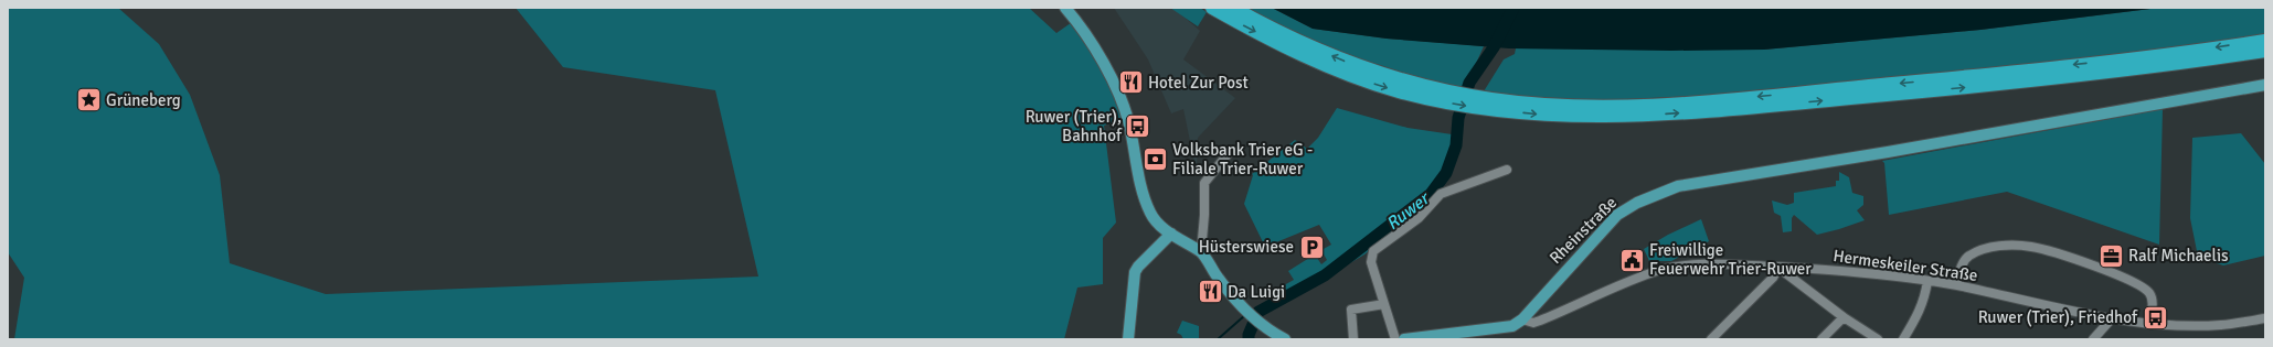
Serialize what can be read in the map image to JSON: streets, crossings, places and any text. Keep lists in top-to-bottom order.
{
  "streets": {
    "main road": ["Rheinstraße"],
    "street": ["Hermeskeiler Straße"]
  },
  "crossings": [
    ["Rheinstraße", "Hermeskeiler Straße"]
  ],
  "water": ["Ruwer"],
  "places": {
    "restaurant": ["Hotel Zur Post", "Da Luigi"],
    "place": ["Grüneberg"],
    "bus stop": ["Ruwer (Trier), Bahnhof", "Ruwer (Trier), Friedhof"],
    "bank": ["Volksbank Trier eG - Filiale Trier-Ruwer"],
    "parking": ["Hüsterswiese"],
    "office": ["Ralf Michaelis"],
    "public building": ["Freiwillige Feuerwehr Trier-Ruwer"]
  }
}
